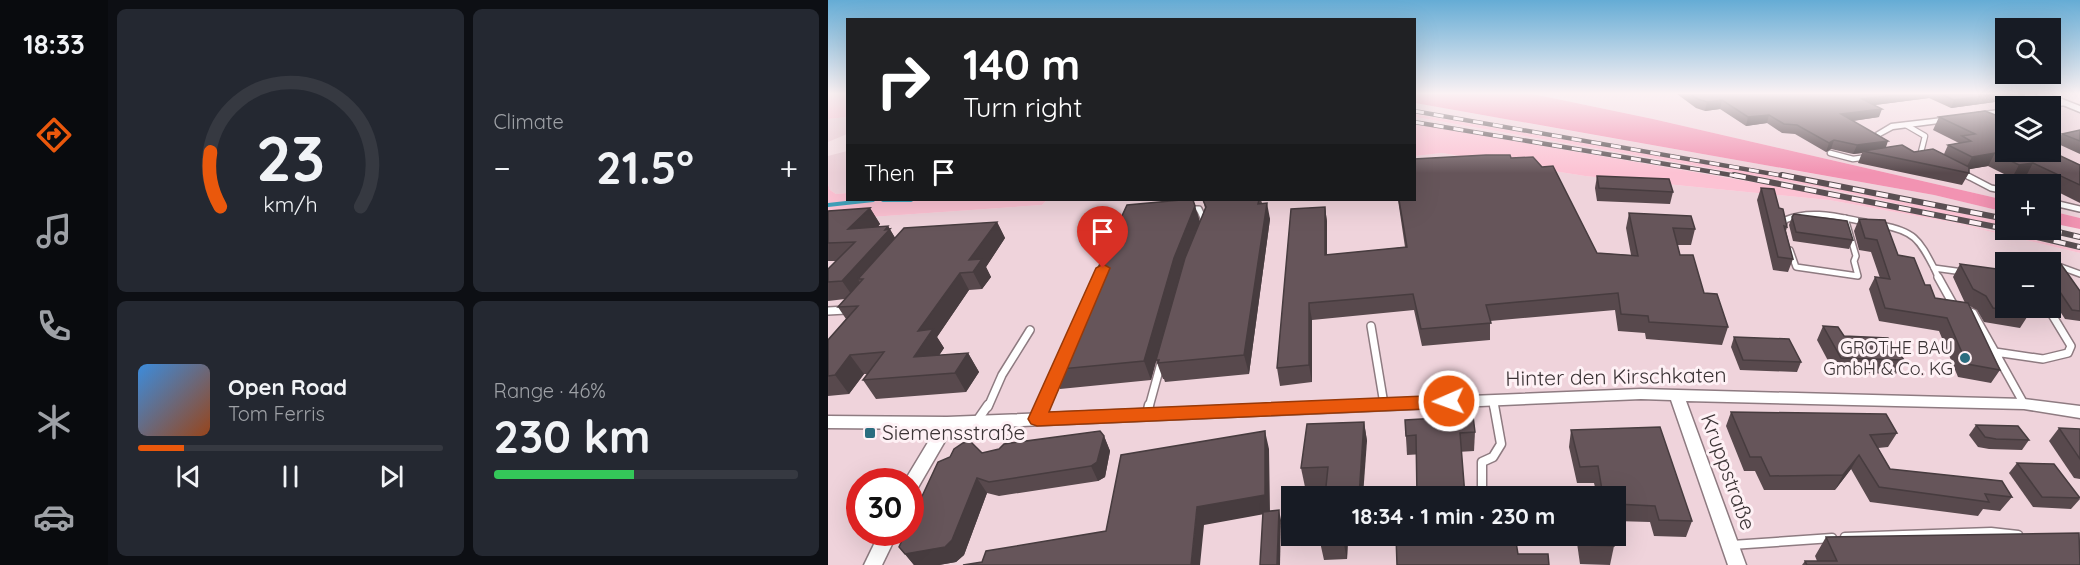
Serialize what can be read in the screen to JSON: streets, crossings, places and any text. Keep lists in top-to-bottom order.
{
  "streets": {
    "street": ["Hinter den Kirschkaten", "Kruppstraße"]
  },
  "crossings": [
    ["Hinter den Kirschkaten", "Kruppstraße"]
  ],
  "places": {
    "other": ["GROTHE BAU GmbH & Co. KG"],
    "transit": ["Siemensstraße"]
  },
  "page": {
    "tabs": "18:33",
    "tile": [
      "Climate",
      ["Range · 46%", "230 km"]
    ],
    "map_buttons": ["+", "−"],
    "turn": ["140 m", "Turn right"],
    "heat": ["−", "21.5°", "+"],
    "then": "Then",
    "song": ["Open Road", "Tom Ferris"],
    "limit": "30",
    "trip": "18:34 · 1 min · 230 m",
    "gauge": ["23", "km/h"]
  }
}
